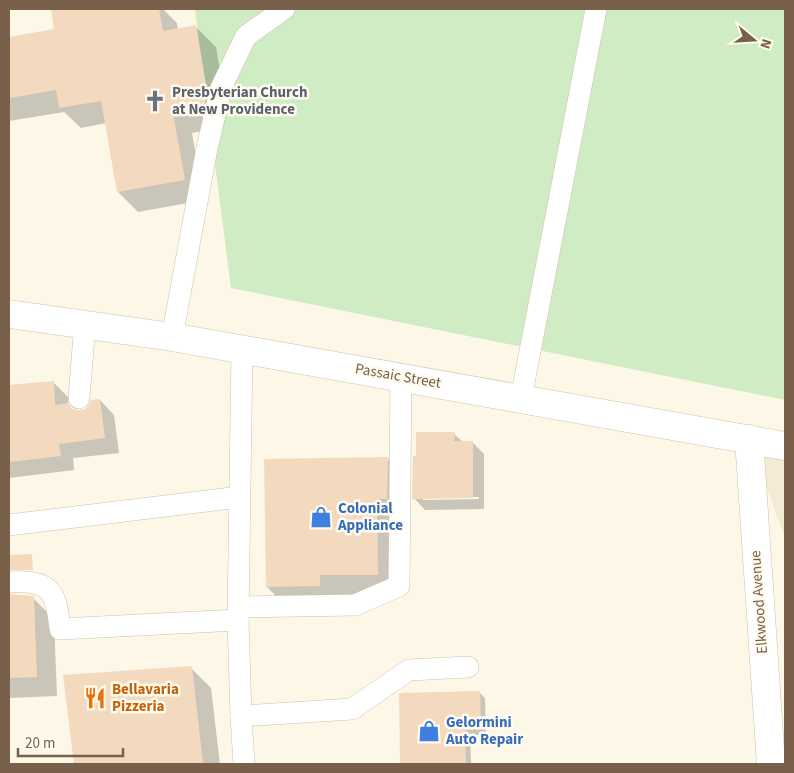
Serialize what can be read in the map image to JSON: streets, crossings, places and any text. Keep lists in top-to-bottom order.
{
  "streets": {
    "main road": ["Passaic Street", "Elkwood Avenue"]
  },
  "crossings": [
    ["Passaic Street", "Elkwood Avenue"]
  ],
  "places": {
    "church": ["Presbyterian Church at New Providence"],
    "shop": ["Colonial Appliance", "Gelormini Auto Repair"],
    "restaurant": ["Bellavaria Pizzeria"]
  },
  "scale_bar": "20 m",
  "north": "right"
}
